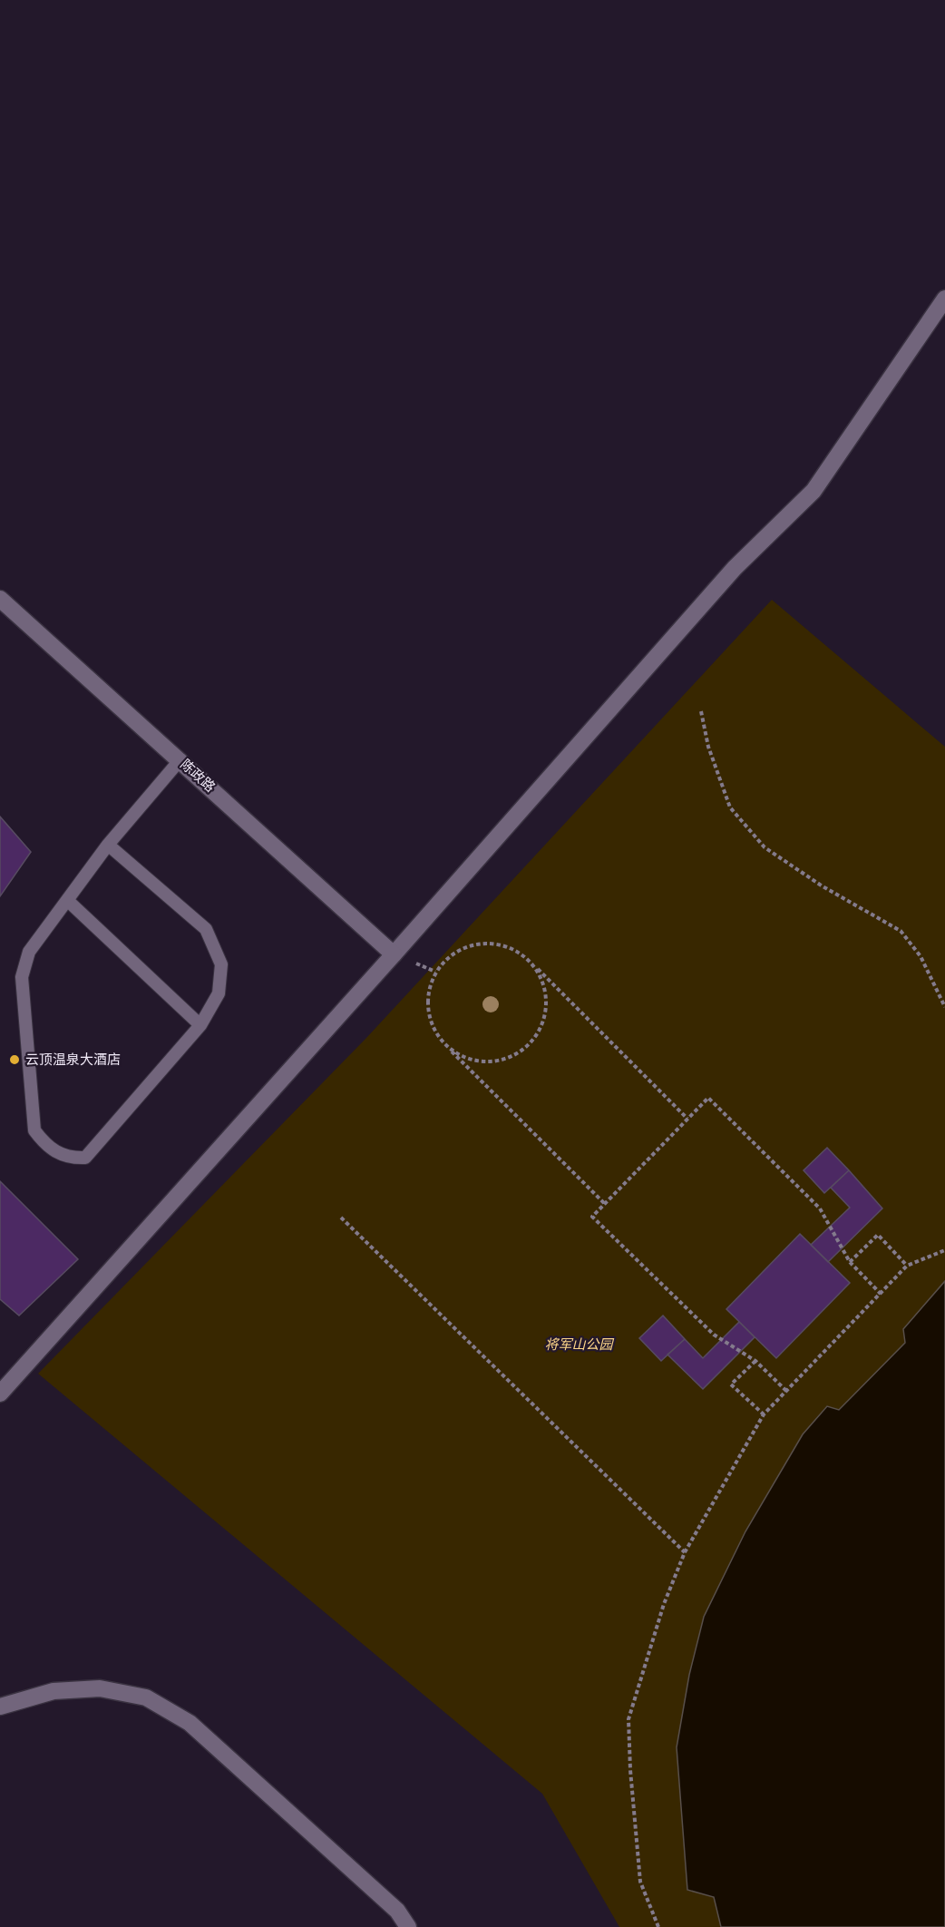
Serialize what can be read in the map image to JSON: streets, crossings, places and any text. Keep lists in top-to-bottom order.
{
  "streets": {
    "street": ["陈政路"]
  },
  "parks": ["将军山公园"],
  "places": ["云顶温泉大酒店"]
}
